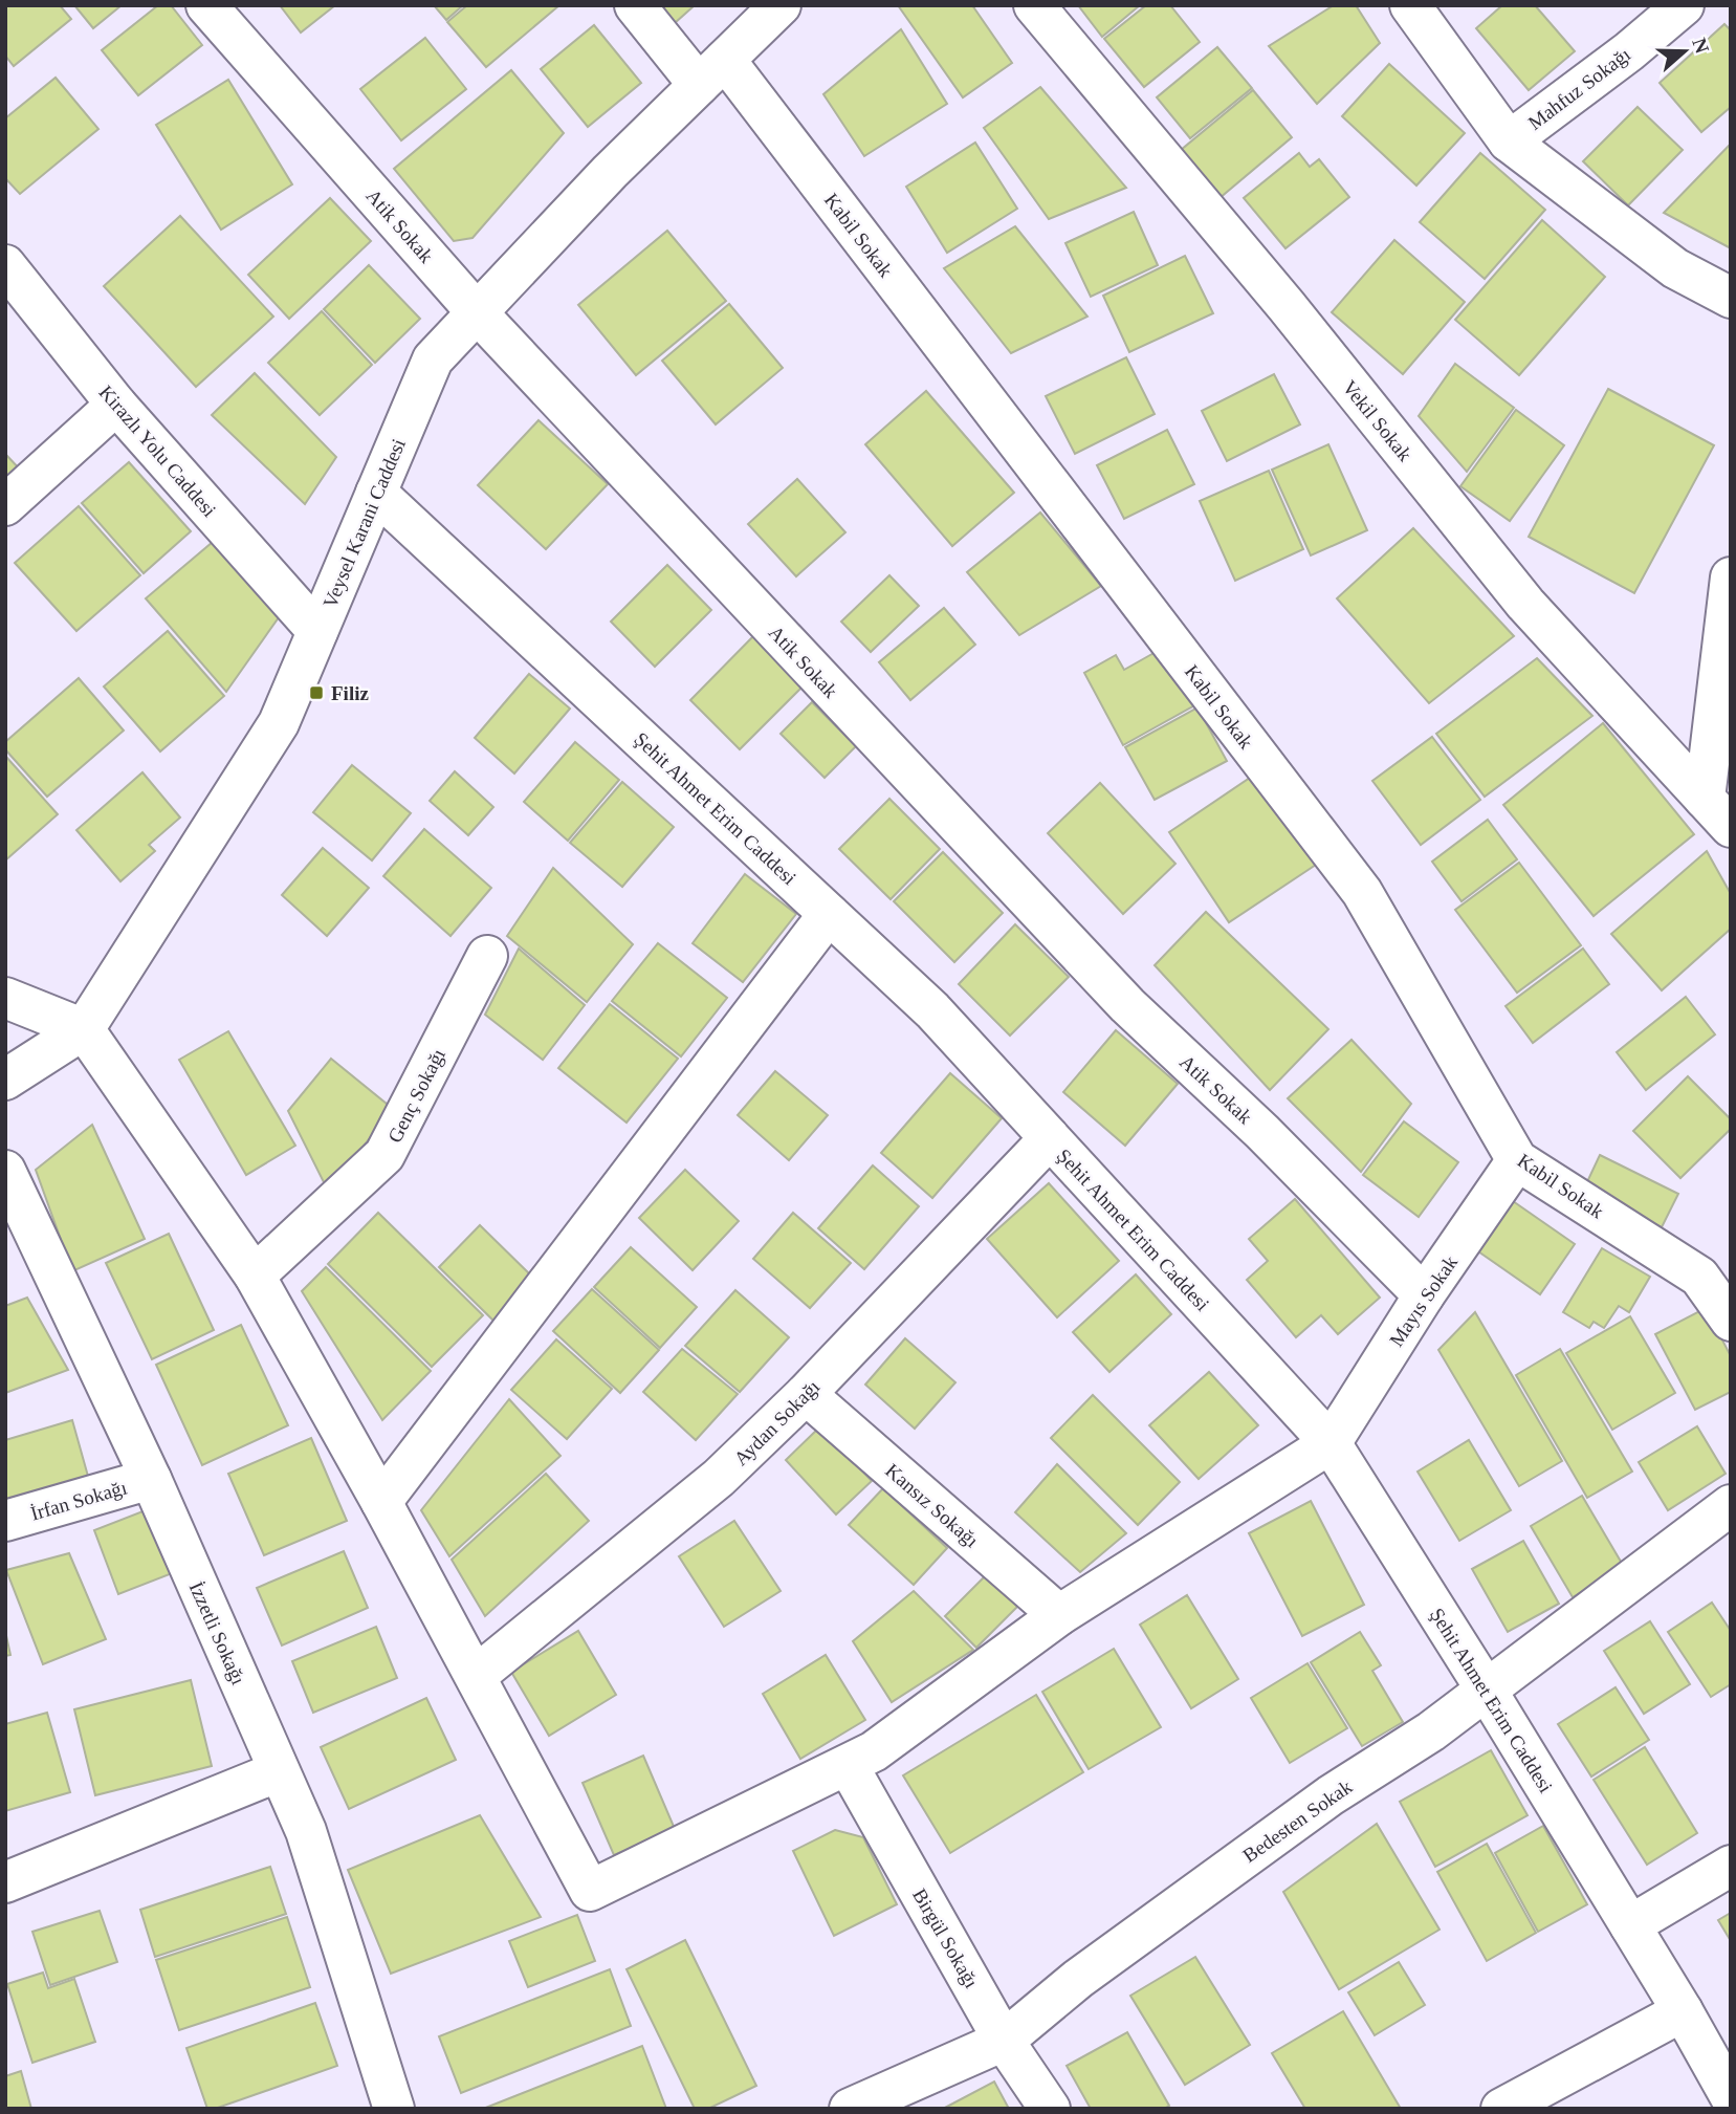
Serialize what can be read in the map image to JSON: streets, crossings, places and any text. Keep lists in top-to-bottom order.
{
  "streets": {
    "street": [
      "Mahfuz Sokağı",
      "Atik Sokak",
      "Kabil Sokak",
      "Vekil Sokak",
      "Kirazlı Yolu Caddesi",
      "Veysel Karani Caddesi",
      "Şehit Ahmet Erim Caddesi",
      "Genç Sokağı",
      "Mayıs Sokak",
      "Aydan Sokağı",
      "İrfan Sokağı",
      "Kansız Sokağı",
      "İzzetli Sokağı",
      "Bedesten Sokak",
      "Birgül Sokağı"
    ]
  },
  "crossings": [
    ["Atik Sokak", "Veysel Karani Caddesi"],
    ["Atik Sokak", "Mayıs Sokak"],
    ["Kabil Sokak", "Veysel Karani Caddesi"],
    ["Kabil Sokak", "Mayıs Sokak"],
    ["Kirazlı Yolu Caddesi", "Veysel Karani Caddesi"],
    ["Veysel Karani Caddesi", "Şehit Ahmet Erim Caddesi"],
    ["Şehit Ahmet Erim Caddesi", "Mayıs Sokak"],
    ["Şehit Ahmet Erim Caddesi", "Aydan Sokağı"],
    ["Şehit Ahmet Erim Caddesi", "Bedesten Sokak"],
    ["Aydan Sokağı", "Kansız Sokağı"],
    ["İrfan Sokağı", "İzzetli Sokağı"],
    ["Bedesten Sokak", "Birgül Sokağı"]
  ],
  "places": {
    "transit": ["Filiz"]
  },
  "north": "right"
}
